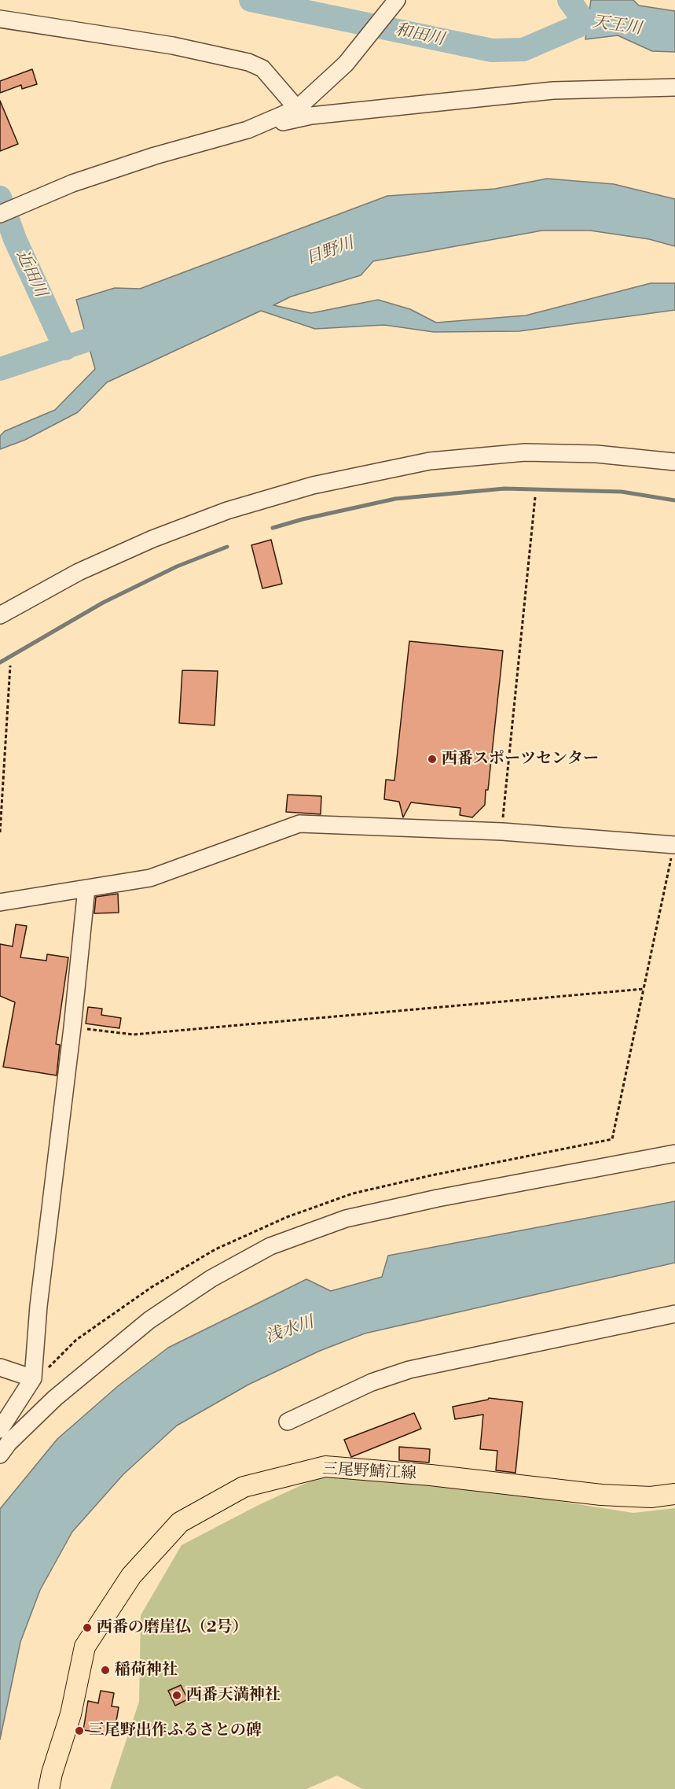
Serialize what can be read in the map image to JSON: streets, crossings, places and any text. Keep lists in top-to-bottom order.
{
  "streets": {
    "main road": ["三尾野鯖江線"]
  },
  "water": [
    "天王川",
    "和田川",
    "日野川",
    "近田川",
    "浅水川"
  ],
  "places": [
    "西番スポーツセンター",
    "西番の磨崖仏（2号）",
    "稲荷神社",
    "西番天満神社",
    "三尾野出作ふるさとの碑"
  ]
}
